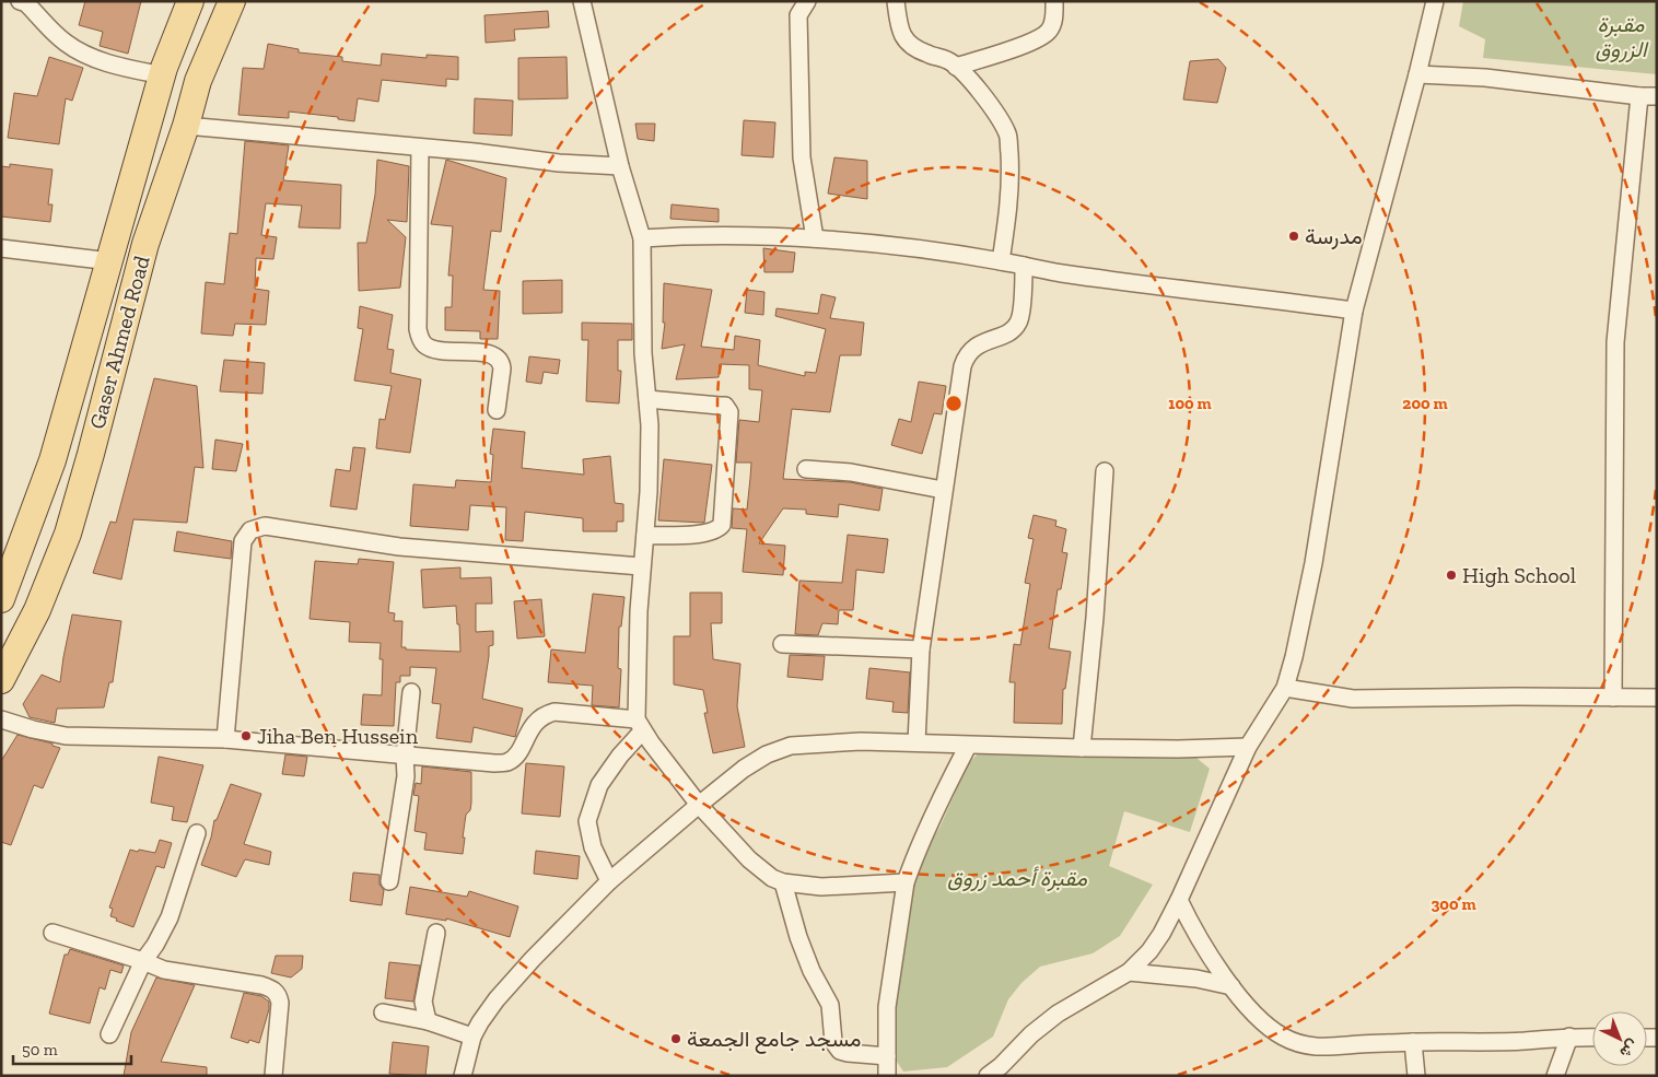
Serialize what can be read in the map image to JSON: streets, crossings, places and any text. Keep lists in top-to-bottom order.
{
  "streets": {
    "main road": ["Gaser Ahmed Road"]
  },
  "parks": ["مقبرة الزروق", "مقبرة أحمد زروق"],
  "places": [
    "مدرسة",
    "High School",
    "Jiha Ben Hussein",
    "مسجد جامع الجمعة"
  ],
  "scale_bar": "50 m",
  "north": "bottom right",
  "rings": ["100 m", "200 m", "300 m"]
}
